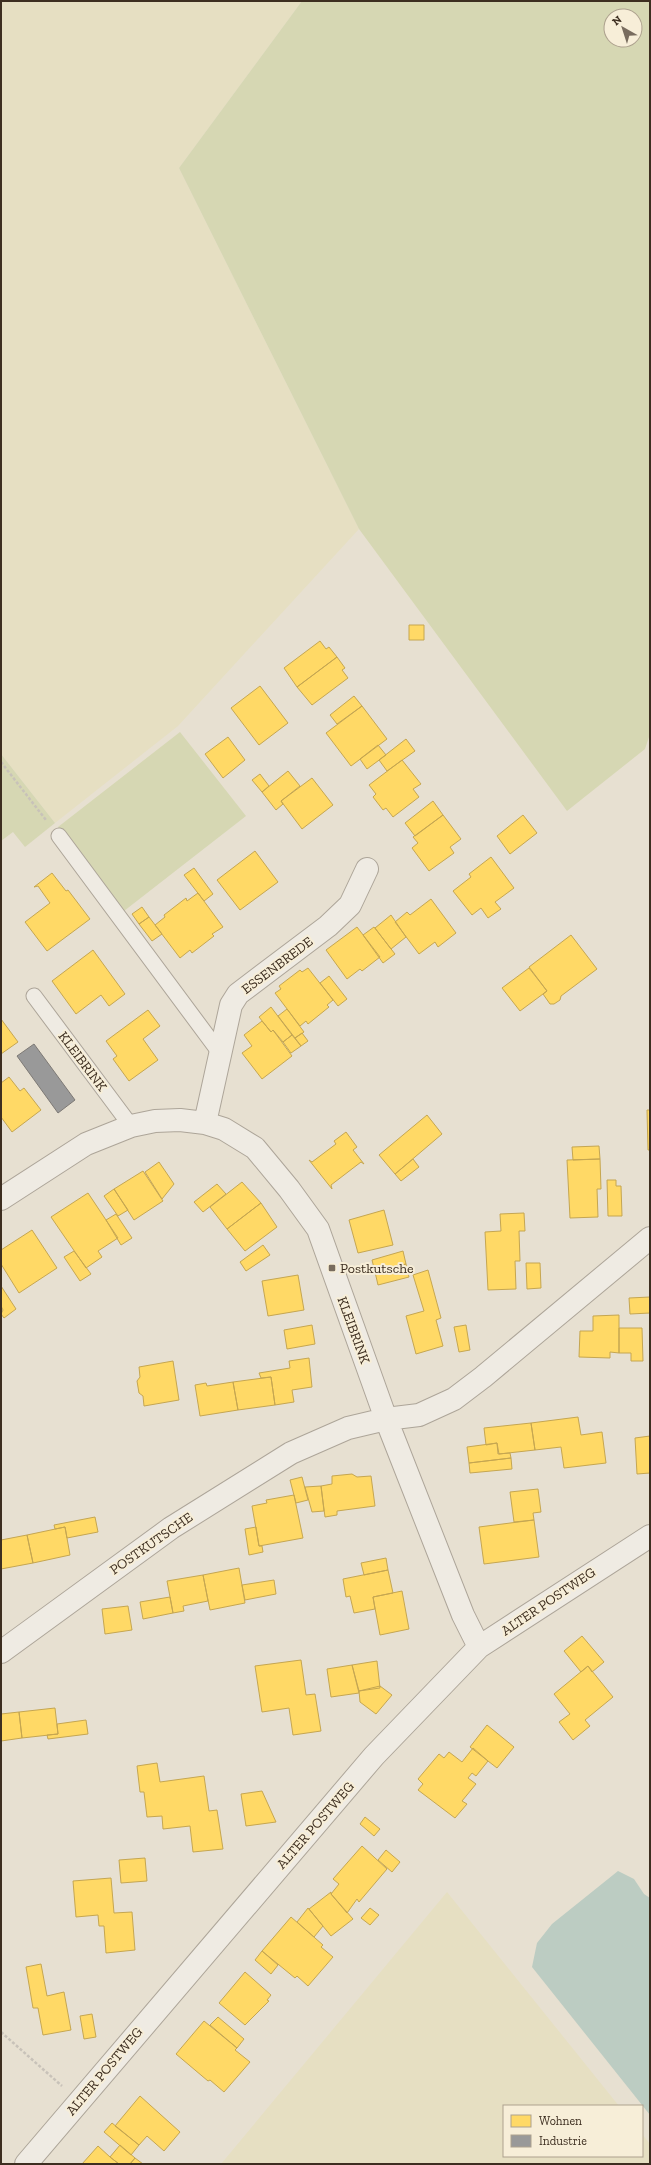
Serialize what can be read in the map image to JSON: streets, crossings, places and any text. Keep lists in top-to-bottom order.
{
  "streets": {
    "street": [
      "ESSENBREDE",
      "KLEIBRINK",
      "POSTKUTSCHE",
      "ALTER POSTWEG"
    ]
  },
  "crossings": [
    ["ESSENBREDE", "KLEIBRINK"],
    ["KLEIBRINK", "POSTKUTSCHE"],
    ["KLEIBRINK", "ALTER POSTWEG"]
  ],
  "places": {
    "transit": ["Postkutsche"]
  },
  "legend": ["Wohnen", "Industrie"],
  "north": "top left"
}
